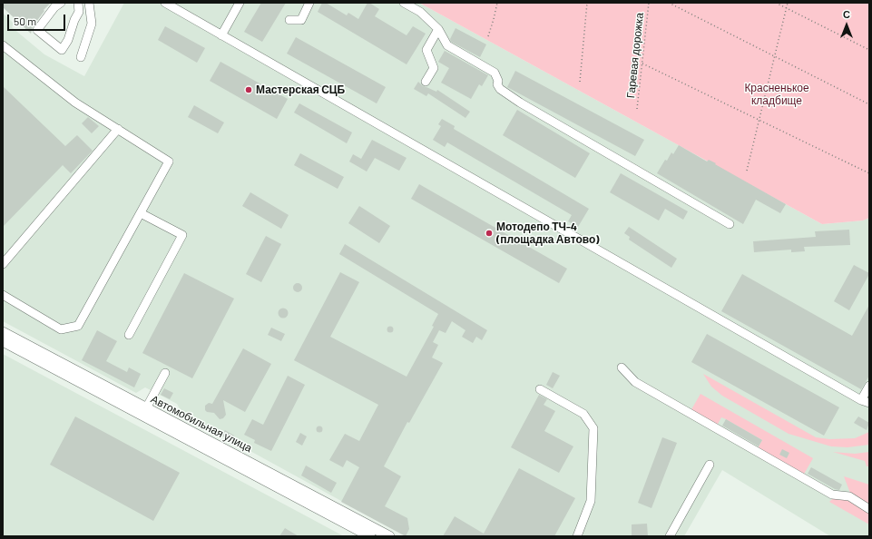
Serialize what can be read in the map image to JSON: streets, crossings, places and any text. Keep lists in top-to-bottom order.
{
  "streets": {
    "main road": ["Автомобильная улица"],
    "path": ["Гаревая дорожка"]
  },
  "parks": ["Красненькое кладбище"],
  "places": ["Мастерская СЦБ", "Мотодепо ТЧ-4 (площадка Автово)"],
  "scale_bar": "50 m",
  "north": "top"
}
